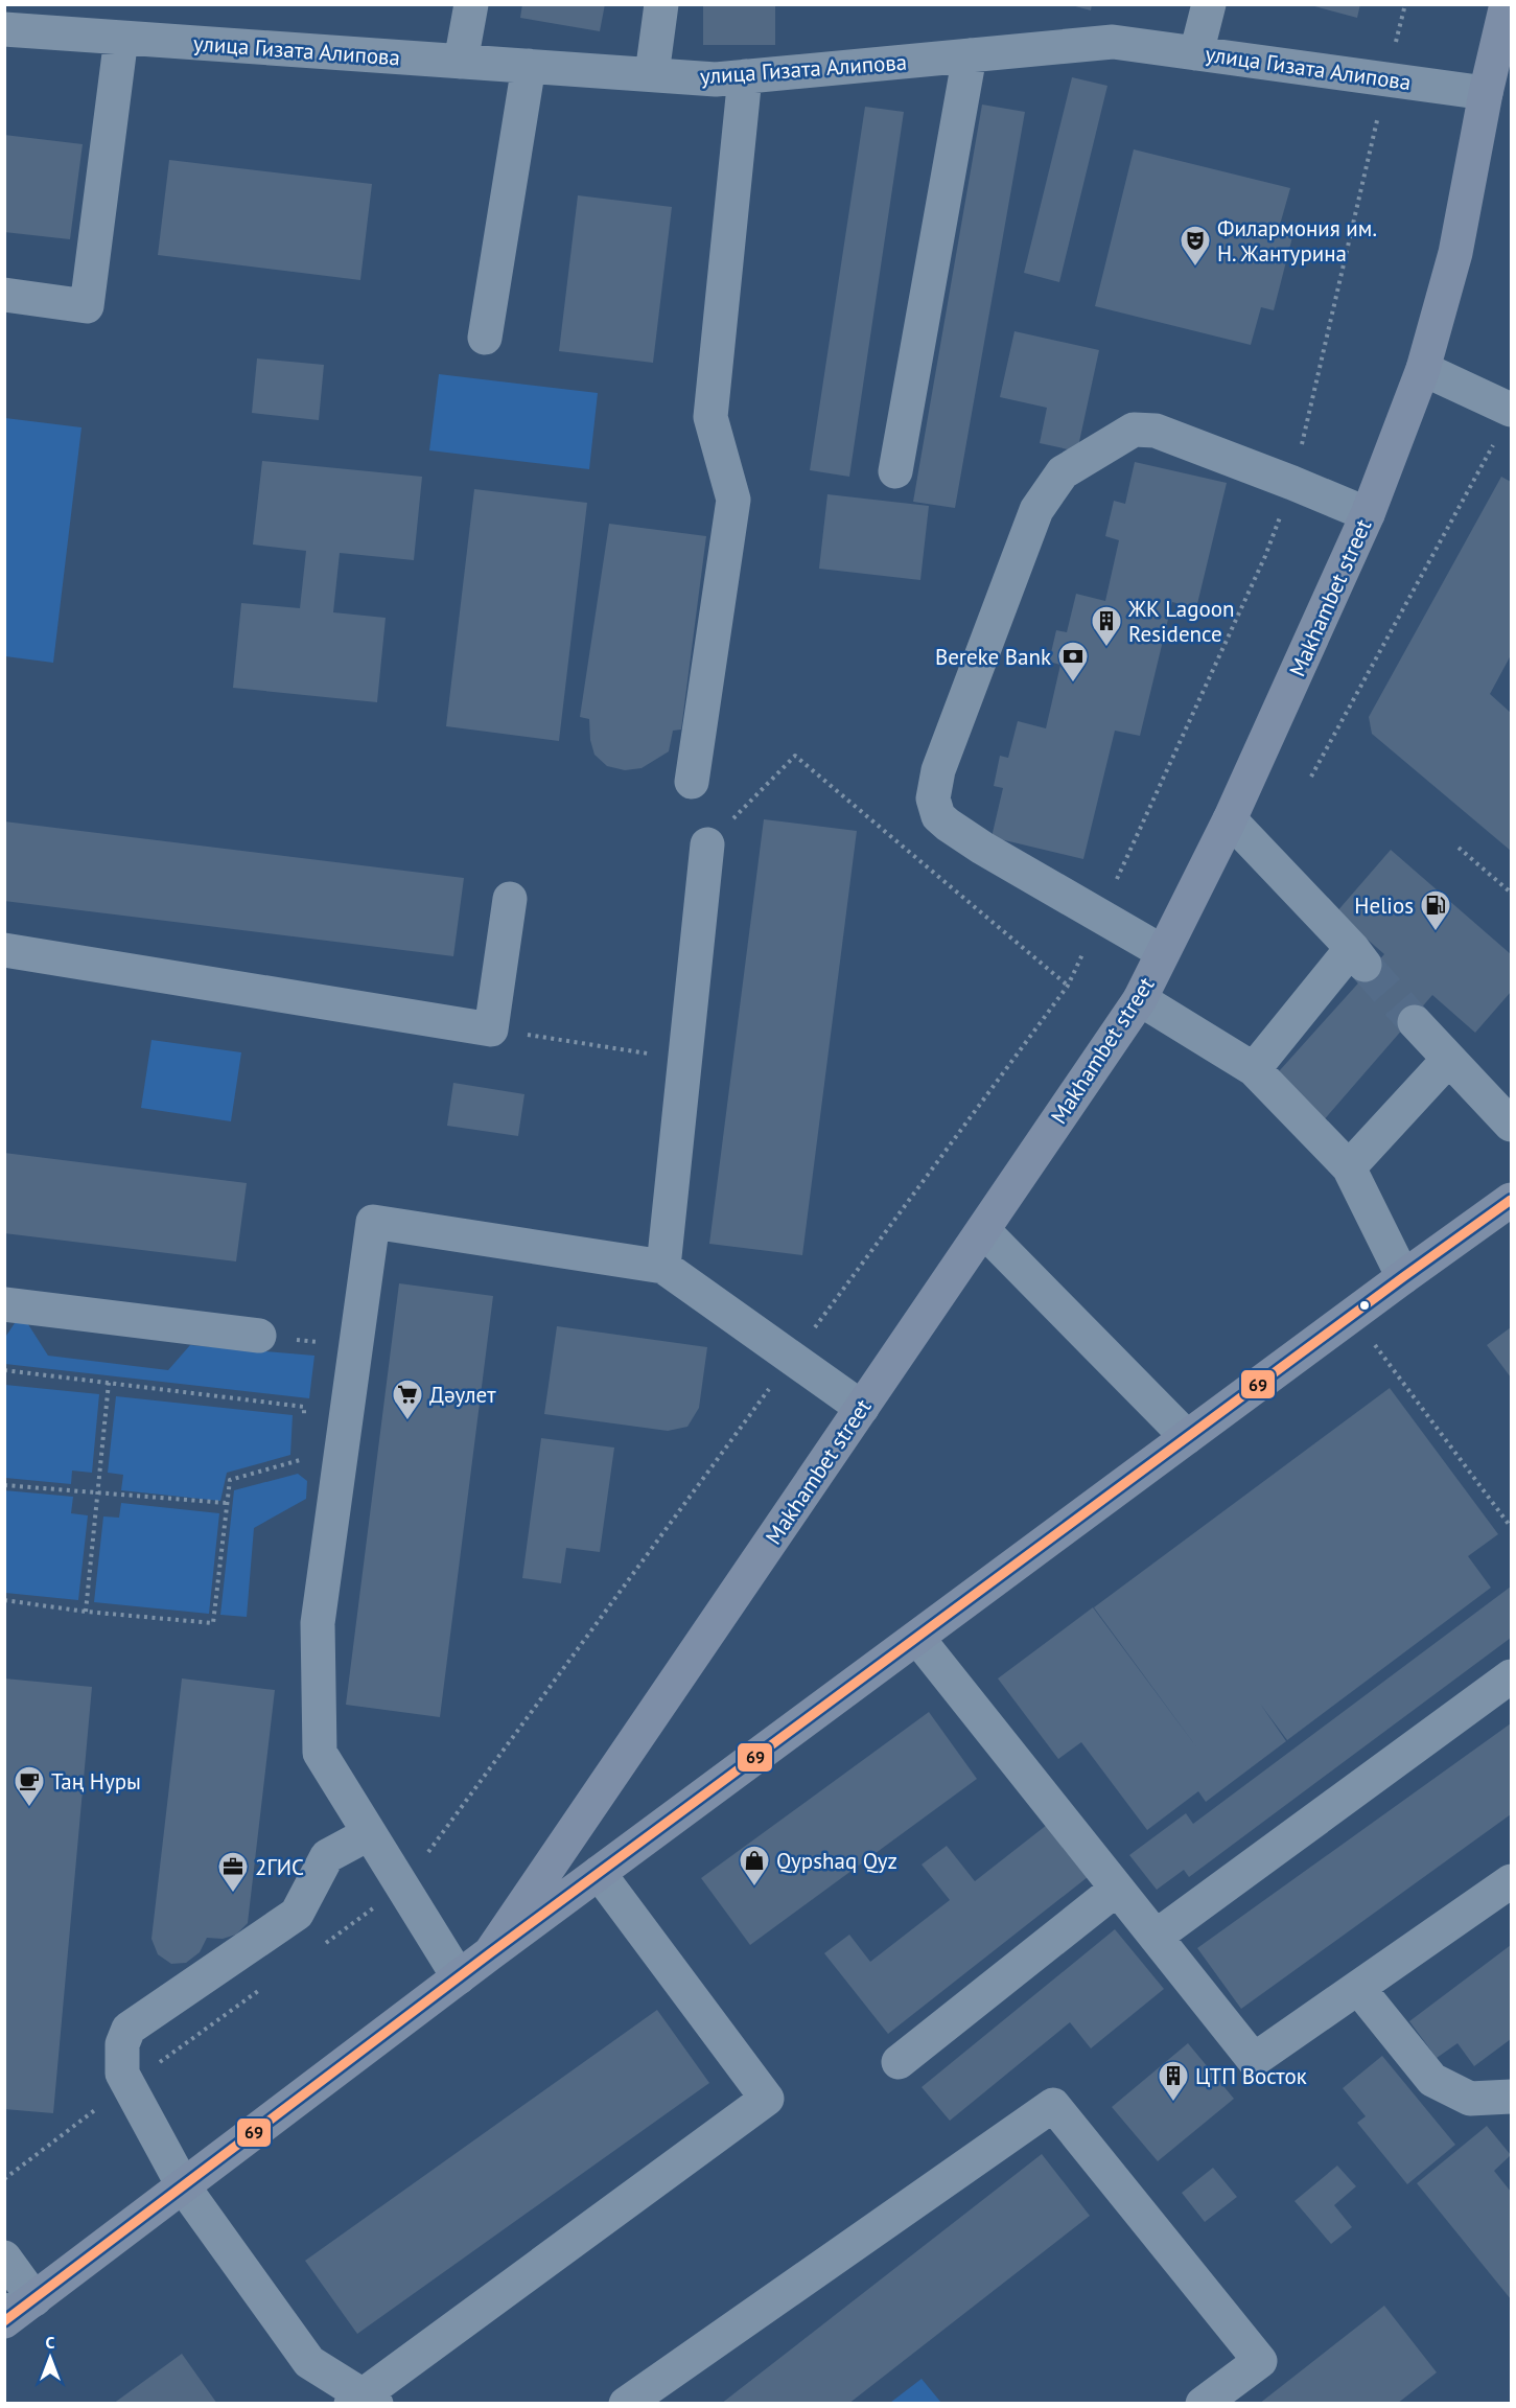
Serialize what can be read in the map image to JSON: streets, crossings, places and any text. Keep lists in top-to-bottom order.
{
  "streets": {
    "main road": ["Makhambet street"],
    "street": ["улица Гизата Алипова"]
  },
  "crossings": [
    ["улица Гизата Алипова", "Makhambet street"]
  ],
  "places": {
    "theatre": ["Филармония им. Н. Жантурина"],
    "building": ["ЖК Lagoon Residence", "ЦТП Восток"],
    "bank": ["Bereke Bank"],
    "fuel station": ["Helios"],
    "supermarket": ["Дәулет"],
    "cafe": ["Таң Нуры"],
    "shop": ["Qypshaq Qyz"],
    "office": ["2ГИС"]
  },
  "lines": ["transit line 69"],
  "north": "top"
}
